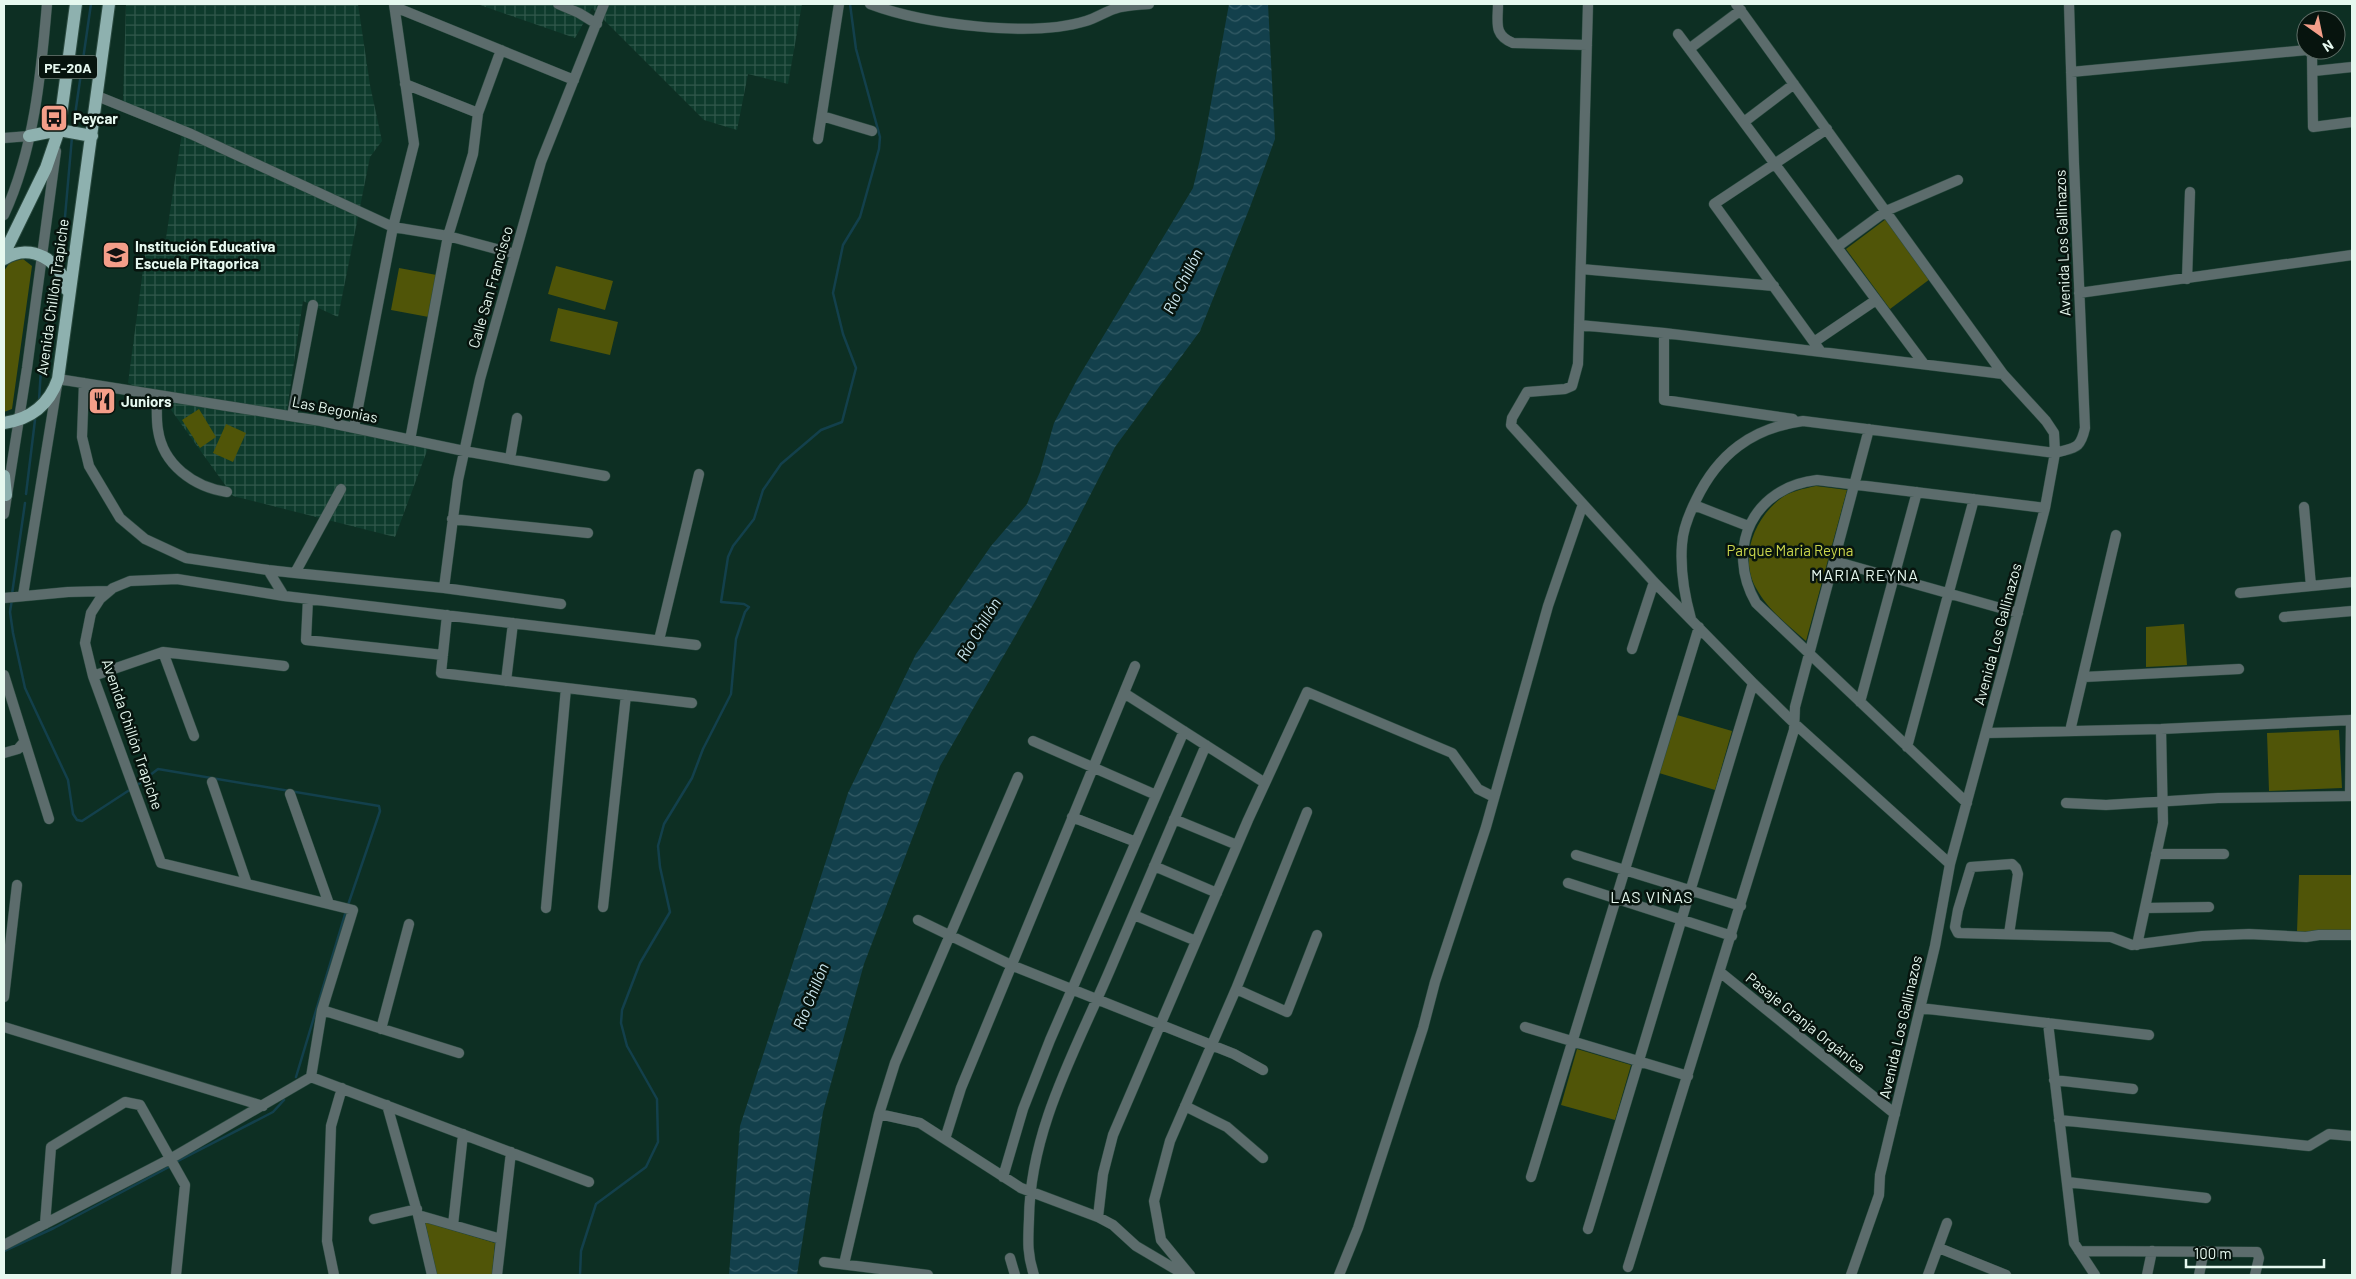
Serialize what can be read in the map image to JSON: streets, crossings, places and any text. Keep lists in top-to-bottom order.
{
  "streets": {
    "main road": ["PE-20A", "Avenida Chillón Trapiche"],
    "street": [
      "Avenida Los Gallinazos",
      "Calle San Francisco",
      "Las Begonias",
      "Pasaje Granja Orgánica"
    ]
  },
  "crossings": [
    ["PE-20A", "Avenida Chillón Trapiche"],
    ["PE-20A", "Las Begonias"],
    ["Avenida Los Gallinazos", "Pasaje Granja Orgánica"],
    ["Calle San Francisco", "Las Begonias"],
    ["Avenida Chillón Trapiche", "Las Begonias"]
  ],
  "districts": ["MARIA REYNA", "LAS VIÑAS"],
  "water": ["Río Chillón"],
  "parks": ["Parque Maria Reyna"],
  "places": {
    "bus stop": ["Peycar"],
    "school or university": ["Institución Educativa Escuela Pitagorica"],
    "restaurant": ["Juniors"]
  },
  "scale_bar": "100 m",
  "north": "bottom right"
}
